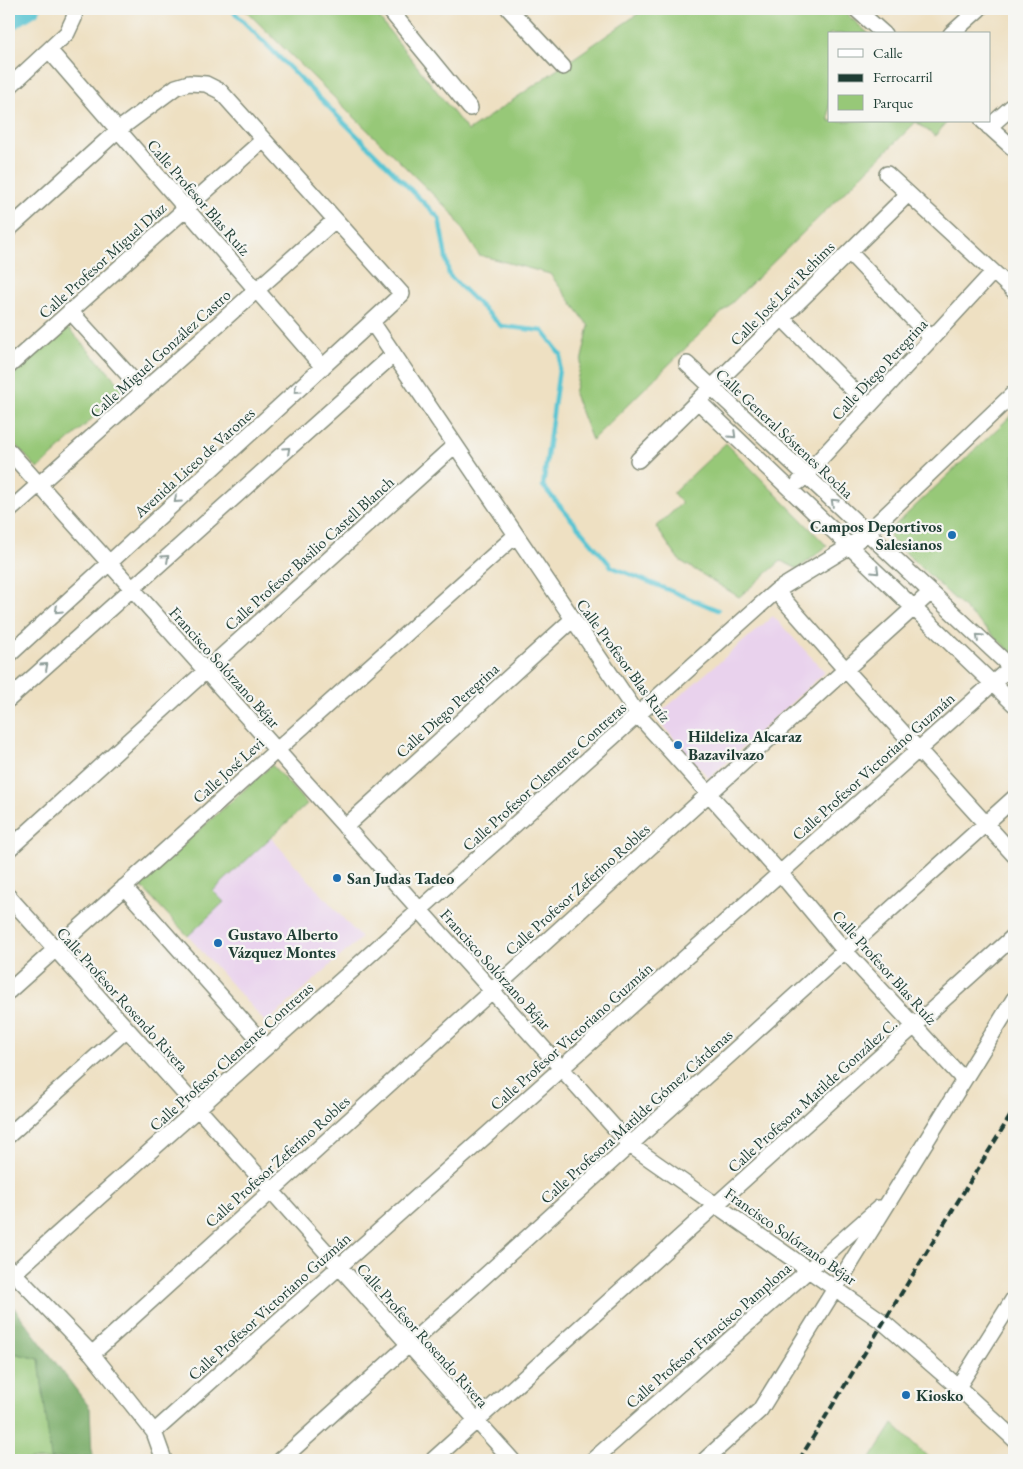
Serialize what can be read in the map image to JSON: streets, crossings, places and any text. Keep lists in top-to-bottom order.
{
  "streets": {
    "street": [
      "Calle Profesor Blas Ruíz",
      "Calle Profesor Miguel Díaz",
      "Calle José Levi Rehims",
      "Calle Miguel González Castro",
      "Calle Diego Peregrina",
      "Calle General Sóstenes Rocha",
      "Avenida Liceo de Varones",
      "Calle Profesor Basilio Castell Blanch",
      "Francisco Solórzano Béjar",
      "Calle Profesor Victoriano Guzmán",
      "Calle José Levi",
      "Calle Profesor Clemente Contreras",
      "Calle Profesor Zeferino Robles",
      "Calle Profesor Rosendo Rivera",
      "Calle Profesora Matilde González C.",
      "Calle Profesora Matilde Gómez Cárdenas",
      "Calle Profesor Francisco Pamplona"
    ]
  },
  "crossings": [
    ["Calle Profesor Blas Ruíz", "Calle Profesor Miguel Díaz"],
    ["Calle Profesor Blas Ruíz", "Calle Miguel González Castro"],
    ["Calle Profesor Blas Ruíz", "Calle Diego Peregrina"],
    ["Calle Profesor Blas Ruíz", "Avenida Liceo de Varones"],
    ["Calle Profesor Blas Ruíz", "Calle Profesor Basilio Castell Blanch"],
    ["Calle Profesor Blas Ruíz", "Calle Profesor Victoriano Guzmán"],
    ["Calle Profesor Blas Ruíz", "Calle José Levi"],
    ["Calle Profesor Blas Ruíz", "Calle Profesor Clemente Contreras"],
    ["Calle Profesor Blas Ruíz", "Calle Profesor Zeferino Robles"],
    ["Calle Profesor Blas Ruíz", "Calle Profesora Matilde González C."],
    ["Calle Profesor Blas Ruíz", "Calle Profesora Matilde Gómez Cárdenas"],
    ["Calle José Levi Rehims", "Calle General Sóstenes Rocha"],
    ["Calle Miguel González Castro", "Avenida Liceo de Varones"],
    ["Calle Miguel González Castro", "Francisco Solórzano Béjar"],
    ["Calle Diego Peregrina", "Calle General Sóstenes Rocha"],
    ["Calle Diego Peregrina", "Francisco Solórzano Béjar"],
    ["Calle General Sóstenes Rocha", "Calle Profesor Victoriano Guzmán"],
    ["Calle General Sóstenes Rocha", "Calle Profesor Clemente Contreras"],
    ["Calle General Sóstenes Rocha", "Calle Profesor Zeferino Robles"],
    ["Avenida Liceo de Varones", "Francisco Solórzano Béjar"],
    ["Calle Profesor Basilio Castell Blanch", "Francisco Solórzano Béjar"],
    ["Francisco Solórzano Béjar", "Calle Profesor Victoriano Guzmán"],
    ["Francisco Solórzano Béjar", "Calle José Levi"],
    ["Francisco Solórzano Béjar", "Calle Profesor Clemente Contreras"],
    ["Francisco Solórzano Béjar", "Calle Profesor Zeferino Robles"],
    ["Francisco Solórzano Béjar", "Calle Profesora Matilde González C."],
    ["Francisco Solórzano Béjar", "Calle Profesora Matilde Gómez Cárdenas"],
    ["Francisco Solórzano Béjar", "Calle Profesor Francisco Pamplona"],
    ["Calle Profesor Victoriano Guzmán", "Calle Profesor Rosendo Rivera"],
    ["Calle José Levi", "Calle Profesor Rosendo Rivera"],
    ["Calle Profesor Clemente Contreras", "Calle Profesor Rosendo Rivera"],
    ["Calle Profesor Zeferino Robles", "Calle Profesor Rosendo Rivera"],
    ["Calle Profesor Rosendo Rivera", "Calle Profesora Matilde González C."],
    ["Calle Profesor Rosendo Rivera", "Calle Profesora Matilde Gómez Cárdenas"]
  ],
  "places": [
    "Campos Deportivos Salesianos",
    "Hildeliza Alcaraz Bazavilvazo",
    "San Judas Tadeo",
    "Gustavo Alberto Vázquez Montes",
    "Kiosko"
  ],
  "legend": ["Calle", "Ferrocarril", "Parque"]
}
